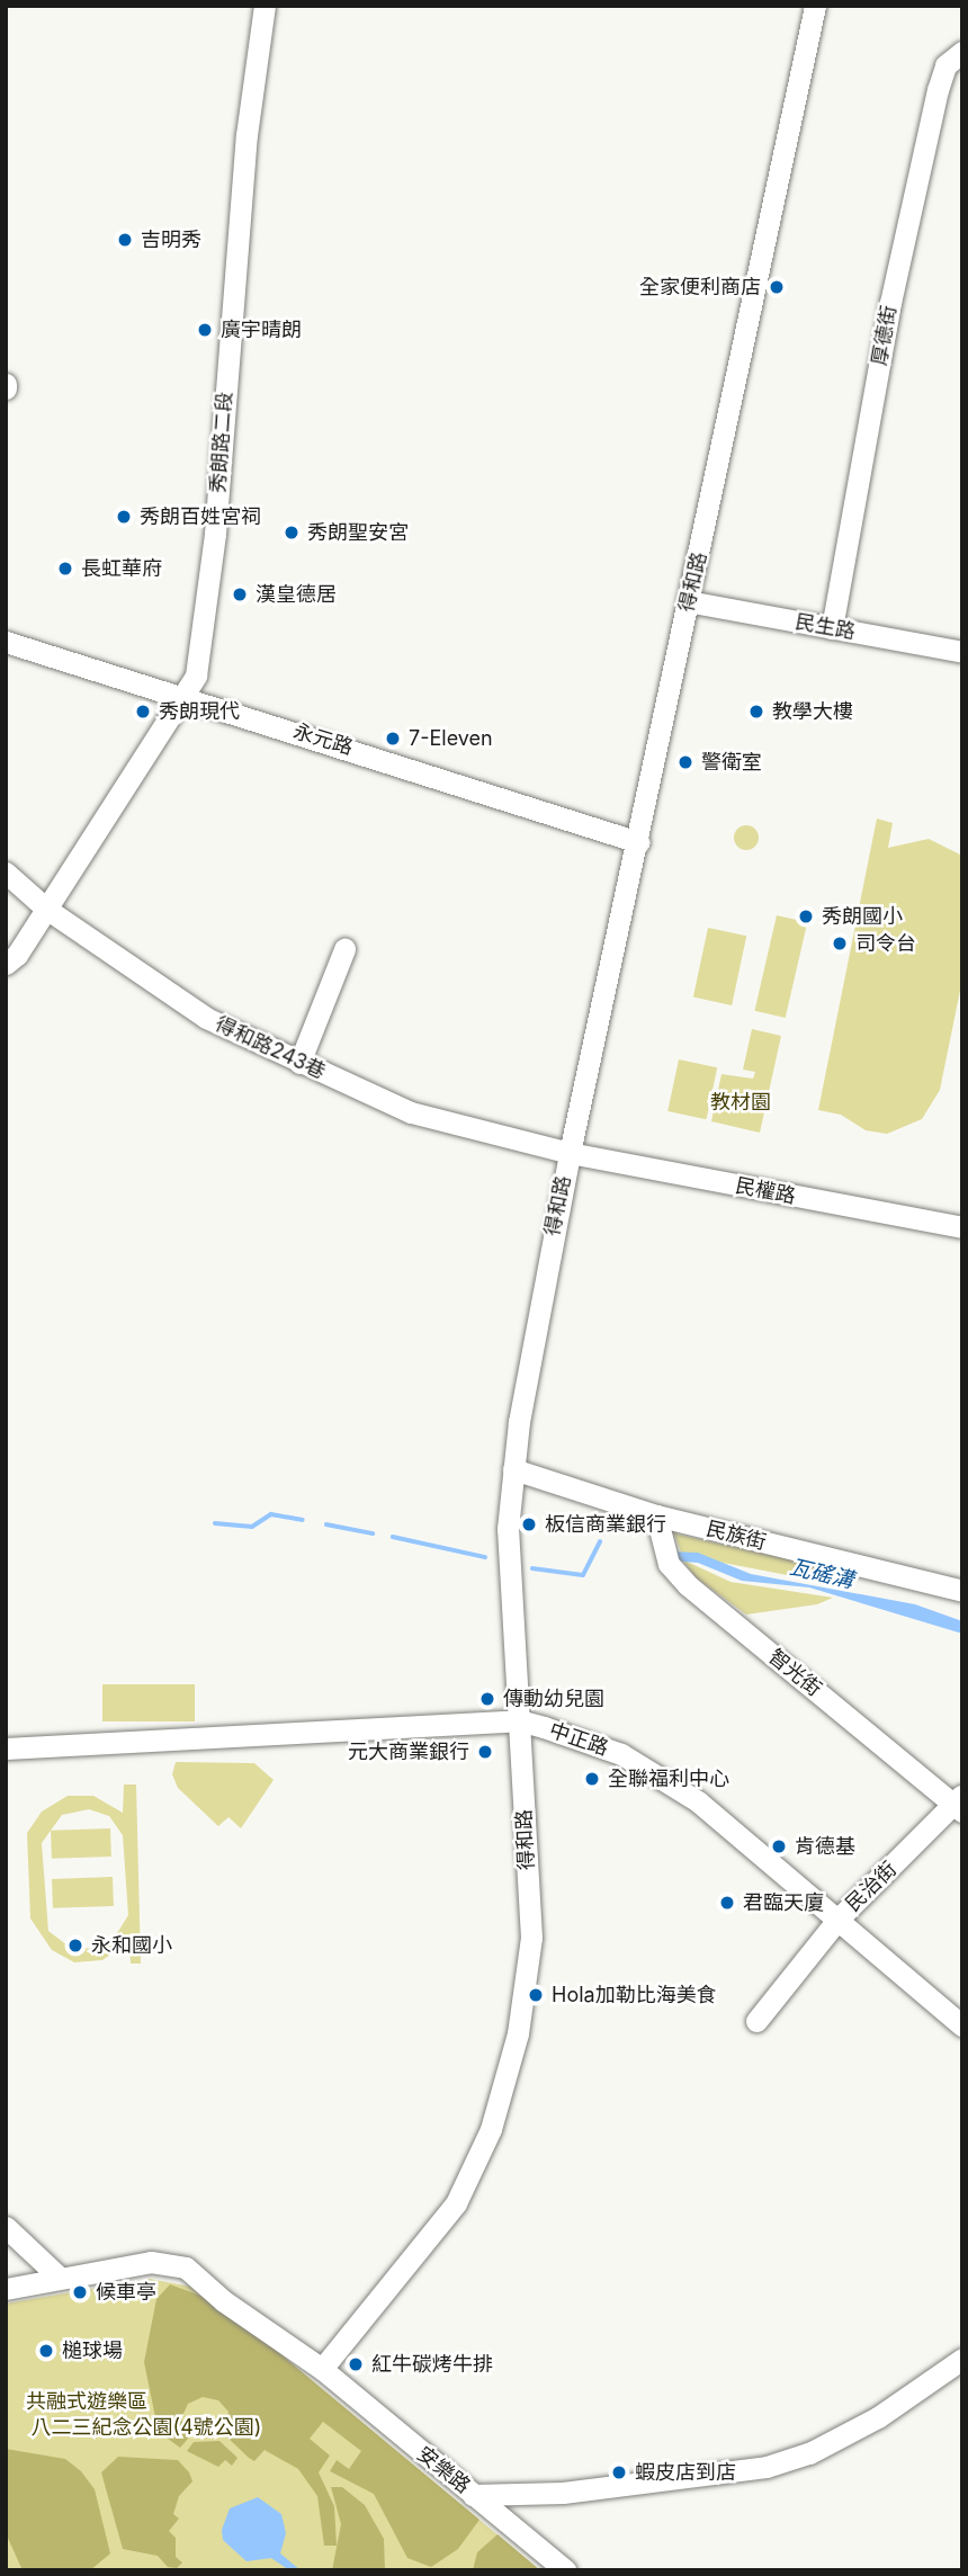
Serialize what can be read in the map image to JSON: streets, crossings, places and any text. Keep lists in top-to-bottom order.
{
  "streets": {
    "street": [
      "厚德街",
      "秀朗路二段",
      "得和路",
      "民生路",
      "永元路",
      "得和路243巷",
      "民權路",
      "民族街",
      "智光街",
      "中正路",
      "民治街",
      "安樂路"
    ]
  },
  "crossings": [
    ["厚德街", "民生路"],
    ["秀朗路二段", "永元路"],
    ["秀朗路二段", "得和路243巷"],
    ["得和路", "民生路"],
    ["得和路", "永元路"],
    ["得和路", "得和路243巷"],
    ["得和路", "民權路"],
    ["得和路", "民族街"],
    ["得和路", "中正路"],
    ["得和路", "安樂路"],
    ["得和路243巷", "民權路"],
    ["民族街", "智光街"],
    ["智光街", "民治街"],
    ["中正路", "民治街"]
  ],
  "water": ["瓦磘溝"],
  "parks": ["教材園", "共融式遊樂區", "八二三紀念公園(4號公園)"],
  "places": [
    "吉明秀",
    "全家便利商店",
    "廣宇晴朗",
    "秀朗百姓宮祠",
    "秀朗聖安宮",
    "長虹華府",
    "漢皇德居",
    "秀朗現代",
    "教學大樓",
    "7-Eleven",
    "警衛室",
    "秀朗國小",
    "司令台",
    "板信商業銀行",
    "傳動幼兒園",
    "元大商業銀行",
    "全聯福利中心",
    "肯德基",
    "君臨天廈",
    "永和國小",
    "Hola加勒比海美食",
    "候車亭",
    "槌球場",
    "紅牛碳烤牛排",
    "蝦皮店到店"
  ]
}
